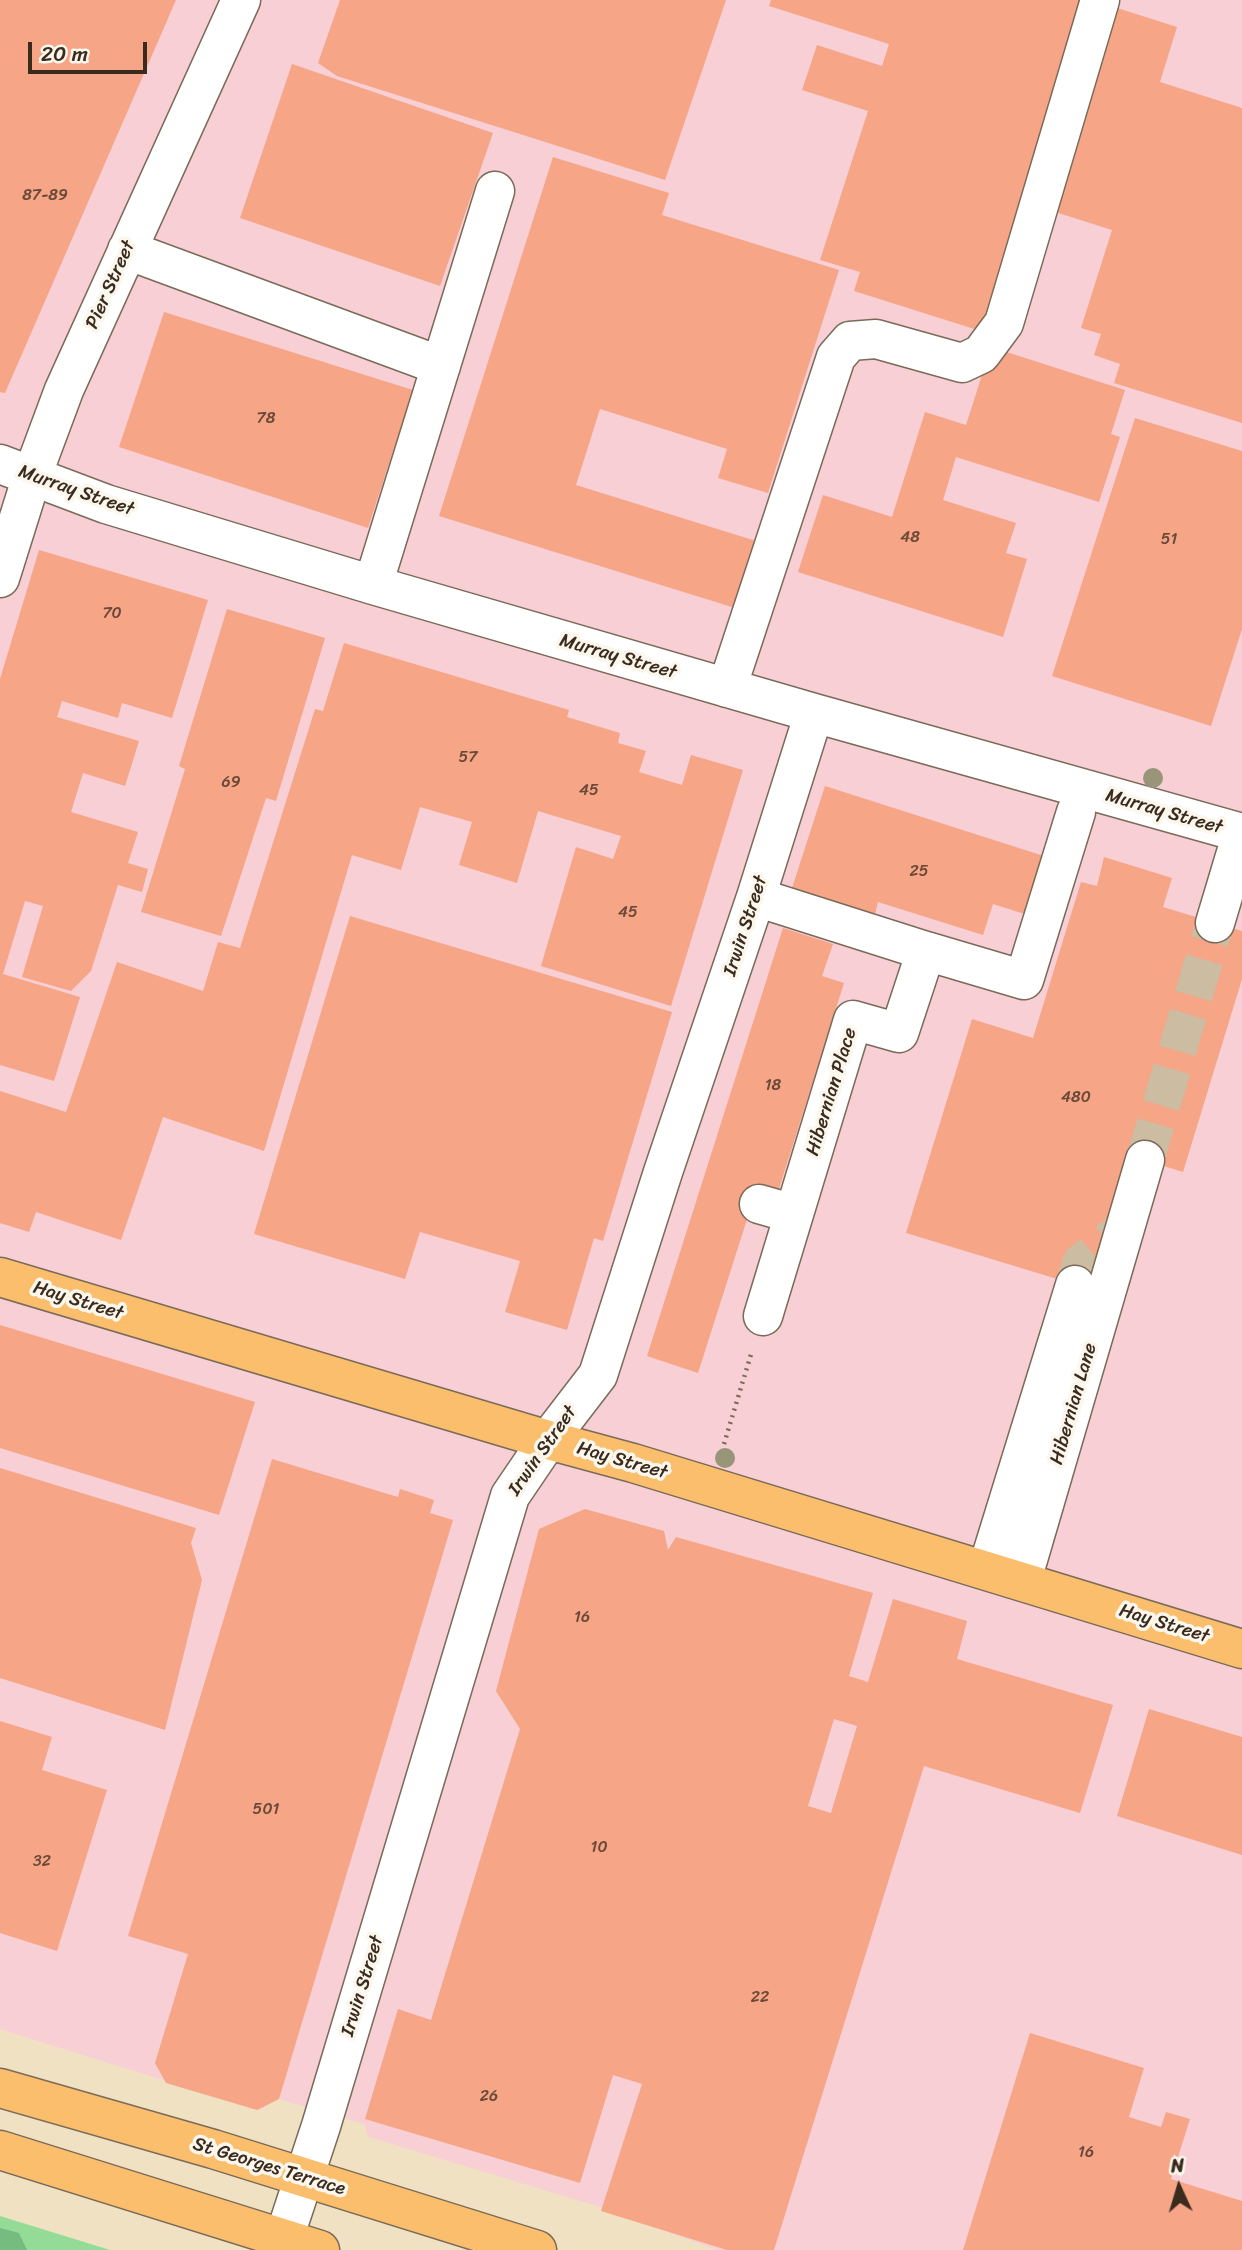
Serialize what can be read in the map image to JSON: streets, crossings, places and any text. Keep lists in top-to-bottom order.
{
  "streets": {
    "main road": ["Hay Street", "St Georges Terrace"],
    "street": [
      "Pier Street",
      "Murray Street",
      "Irwin Street",
      "Hibernian Place",
      "Hibernian Lane"
    ]
  },
  "crossings": [
    ["Pier Street", "Murray Street"],
    ["Murray Street", "Irwin Street"],
    ["Irwin Street", "Hay Street"],
    ["Irwin Street", "St Georges Terrace"],
    ["Hay Street", "Hibernian Lane"]
  ],
  "house_numbers": [
    "87-89",
    "78",
    "48",
    "51",
    "70",
    "57",
    "69",
    "45",
    "25",
    "45",
    "18",
    "480",
    "16",
    "501",
    "10",
    "32",
    "22",
    "26",
    "16"
  ],
  "scale_bar": "20 m",
  "north": "top"
}
